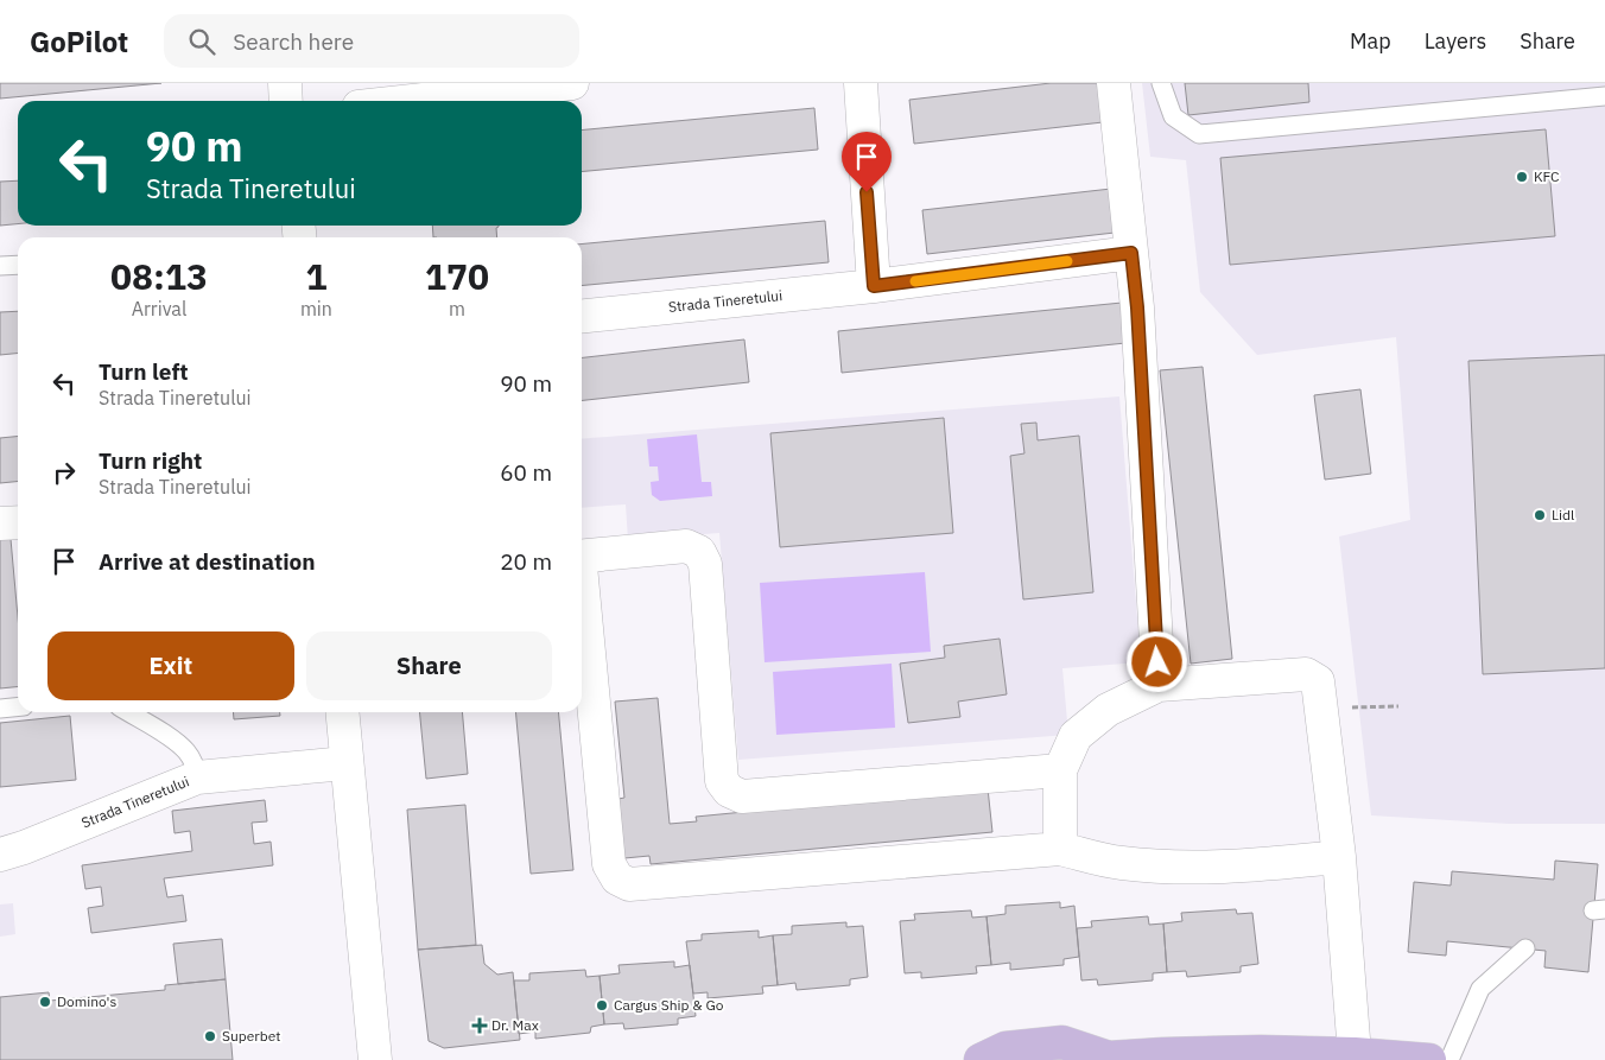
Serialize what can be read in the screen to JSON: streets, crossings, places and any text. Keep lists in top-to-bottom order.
{
  "streets": {
    "street": ["Strada Tineretului"]
  },
  "places": {
    "other": [
      "KFC",
      "Lidl",
      "Domino's",
      "Cargus Ship & Go",
      "Superbet"
    ],
    "health": ["Dr. Max"]
  },
  "page": {
    "header": "GoPilot",
    "search": "Search here",
    "nav": ["Map", "Layers", "Share"],
    "turn": ["90 m", "Strada Tineretului"],
    "eta": [
      "08:13",
      "Arrival",
      "1",
      "min",
      "170",
      "m"
    ],
    "list": [
      {
        "name": "Turn left",
        "note": "Strada Tineretului",
        "value": "90 m"
      },
      {
        "name": "Turn right",
        "note": "Strada Tineretului",
        "value": "60 m"
      },
      {
        "name": "Arrive at destination",
        "value": "20 m"
      }
    ],
    "buttons": ["Exit", "Share"]
  }
}
